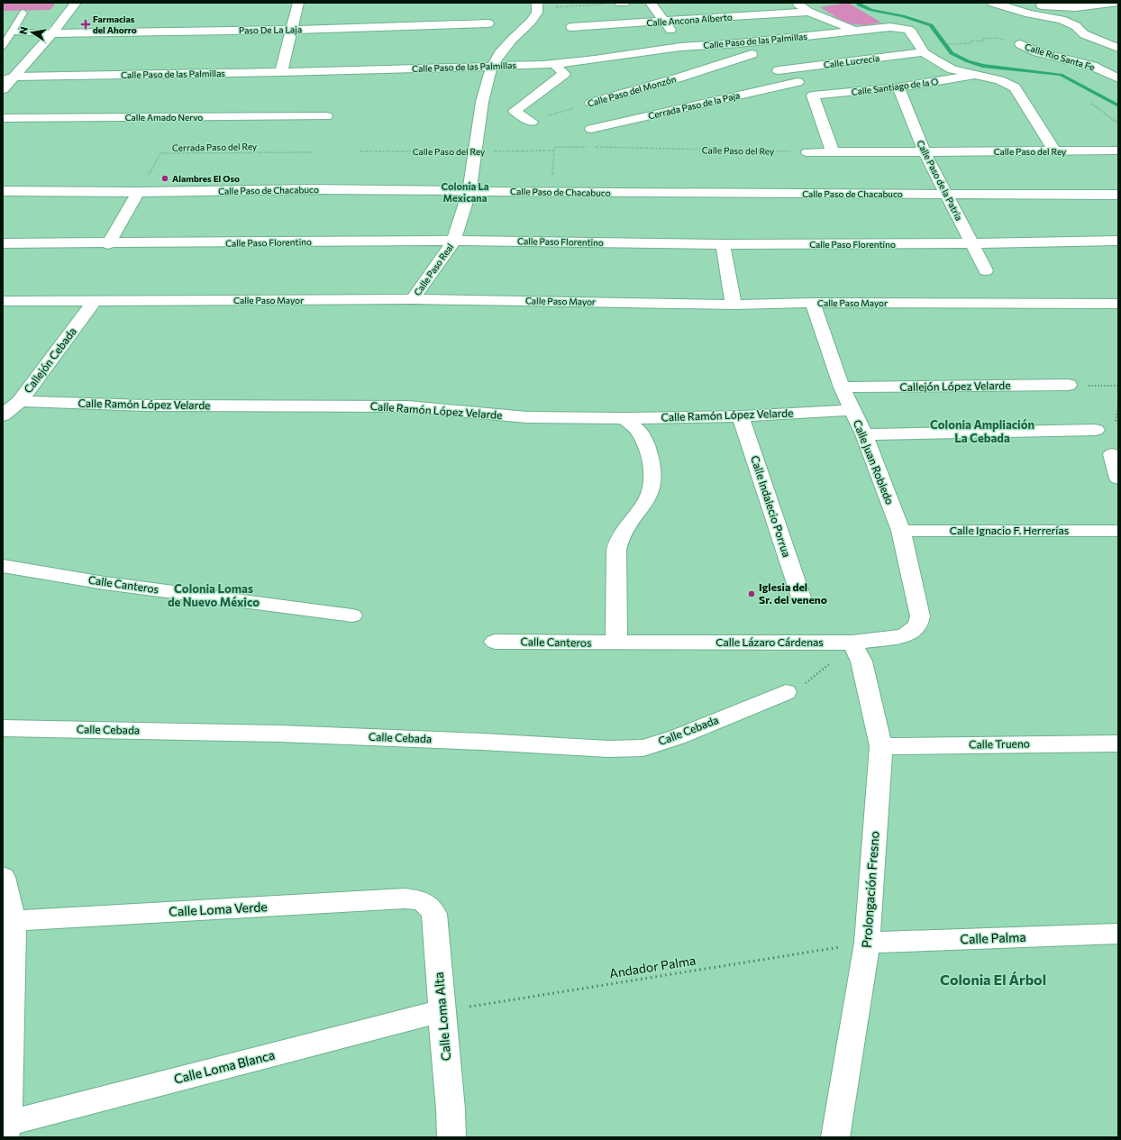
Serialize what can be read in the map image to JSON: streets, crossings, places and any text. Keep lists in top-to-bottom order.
{
  "streets": {
    "street": [
      "Calle Ancona Alberto",
      "Paso De La Laja",
      "Calle Paso de las Palmillas",
      "Calle Río Santa Fe",
      "Calle Lucrecia",
      "Calle Santiago de la O",
      "Calle Paso del Monzón",
      "Cerrada Paso de la Paja",
      "Calle Amado Nervo",
      "Calle Paso del Rey",
      "Calle Paso de la Patria",
      "Calle Paso de Chacabuco",
      "Calle Paso Florentino",
      "Calle Paso Real",
      "Calle Paso Mayor",
      "Callejón Cebada",
      "Callejón López Velarde",
      "Calle Ramón López Velarde",
      "Calle Juan Robledo",
      "Calle Indalecio Porrua",
      "Calle Ignacio F. Herrerías",
      "Calle Canteros",
      "Calle Lázaro Cárdenas",
      "Calle Cebada",
      "Calle Trueno",
      "Prolongación Fresno",
      "Calle Loma Verde",
      "Calle Palma",
      "Calle Loma Alta",
      "Calle Loma Blanca"
    ],
    "path": ["Cerrada Paso del Rey", "Andador Palma"]
  },
  "crossings": [
    ["Calle Paso de las Palmillas", "Calle Lucrecia"],
    ["Calle Paso de las Palmillas", "Calle Paso Real"],
    ["Calle Santiago de la O", "Calle Paso de la Patria"],
    ["Cerrada Paso del Rey", "Calle Paso de Chacabuco"],
    ["Calle Paso del Rey", "Calle Paso de la Patria"],
    ["Calle Paso del Rey", "Calle Paso Real"],
    ["Calle Paso de la Patria", "Calle Paso de Chacabuco"],
    ["Calle Paso de la Patria", "Calle Paso Florentino"],
    ["Calle Paso de Chacabuco", "Calle Paso Real"],
    ["Calle Paso Florentino", "Calle Paso Real"],
    ["Calle Paso Real", "Calle Paso Mayor"],
    ["Calle Paso Mayor", "Callejón Cebada"],
    ["Calle Paso Mayor", "Calle Juan Robledo"],
    ["Callejón Cebada", "Calle Ramón López Velarde"],
    ["Callejón López Velarde", "Calle Juan Robledo"],
    ["Calle Ramón López Velarde", "Calle Juan Robledo"],
    ["Calle Ramón López Velarde", "Calle Indalecio Porrua"],
    ["Calle Juan Robledo", "Calle Ignacio F. Herrerías"],
    ["Calle Juan Robledo", "Calle Lázaro Cárdenas"],
    ["Calle Canteros", "Calle Lázaro Cárdenas"],
    ["Calle Lázaro Cárdenas", "Prolongación Fresno"],
    ["Calle Trueno", "Prolongación Fresno"],
    ["Prolongación Fresno", "Calle Palma"],
    ["Prolongación Fresno", "Andador Palma"],
    ["Calle Loma Verde", "Calle Loma Alta"],
    ["Calle Palma", "Andador Palma"],
    ["Andador Palma", "Calle Loma Alta"],
    ["Andador Palma", "Calle Loma Blanca"],
    ["Calle Loma Alta", "Calle Loma Blanca"]
  ],
  "districts": [
    "Colonia La Mexicana",
    "Colonia Ampliación La Cebada",
    "Colonia Lomas de Nuevo México",
    "Colonia El Árbol"
  ],
  "places": {
    "health": ["Farmacias del Ahorro"],
    "other": ["Alambres El Oso", "Iglesia del Sr. del veneno"]
  },
  "north": "left"
}
